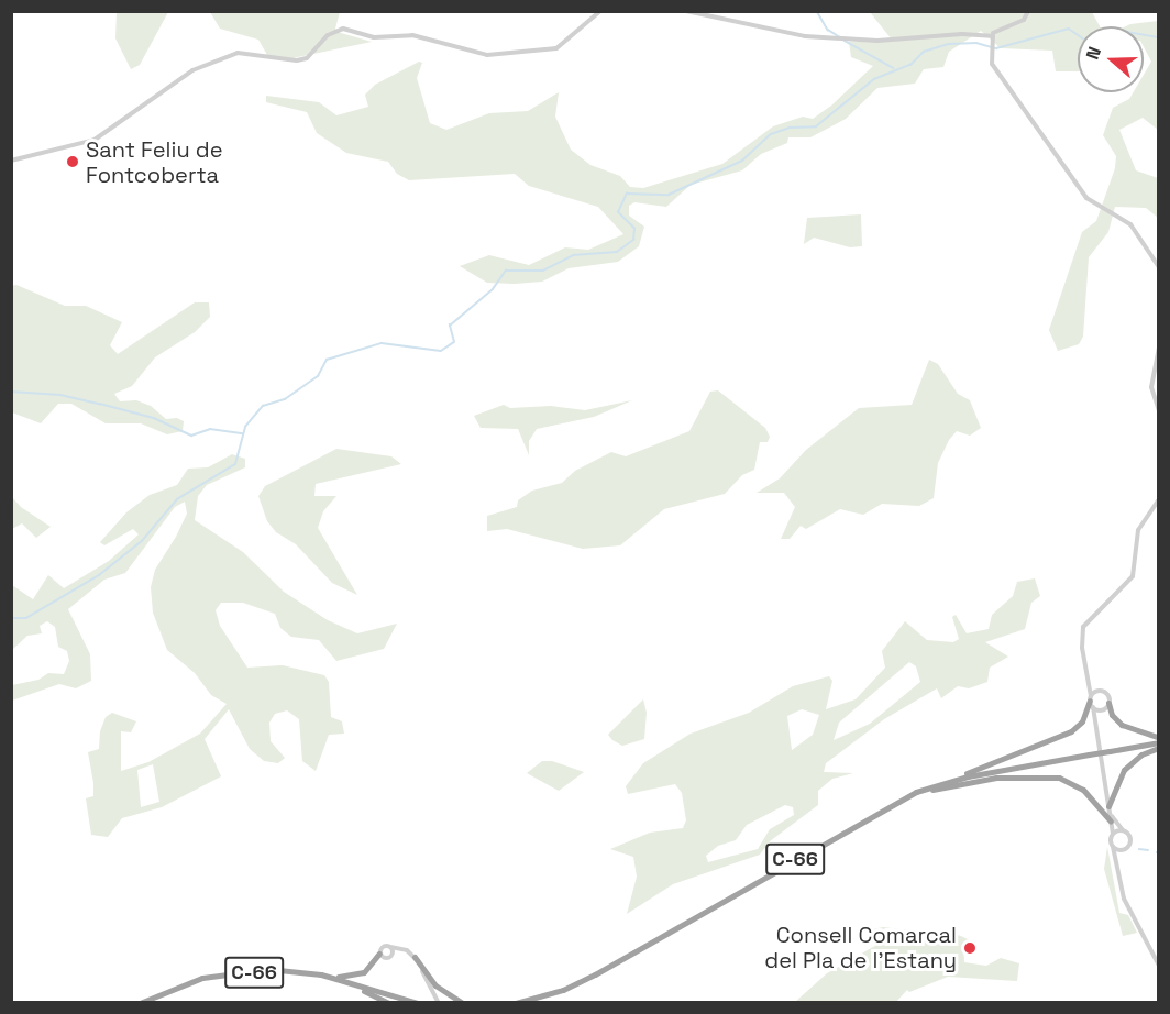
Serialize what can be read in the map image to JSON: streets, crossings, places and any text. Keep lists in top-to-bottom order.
{
  "streets": {
    "highway": ["C-66"]
  },
  "places": ["Sant Feliu de Fontcoberta", "Consell Comarcal del Pla de l'Estany"],
  "north": "left"
}
